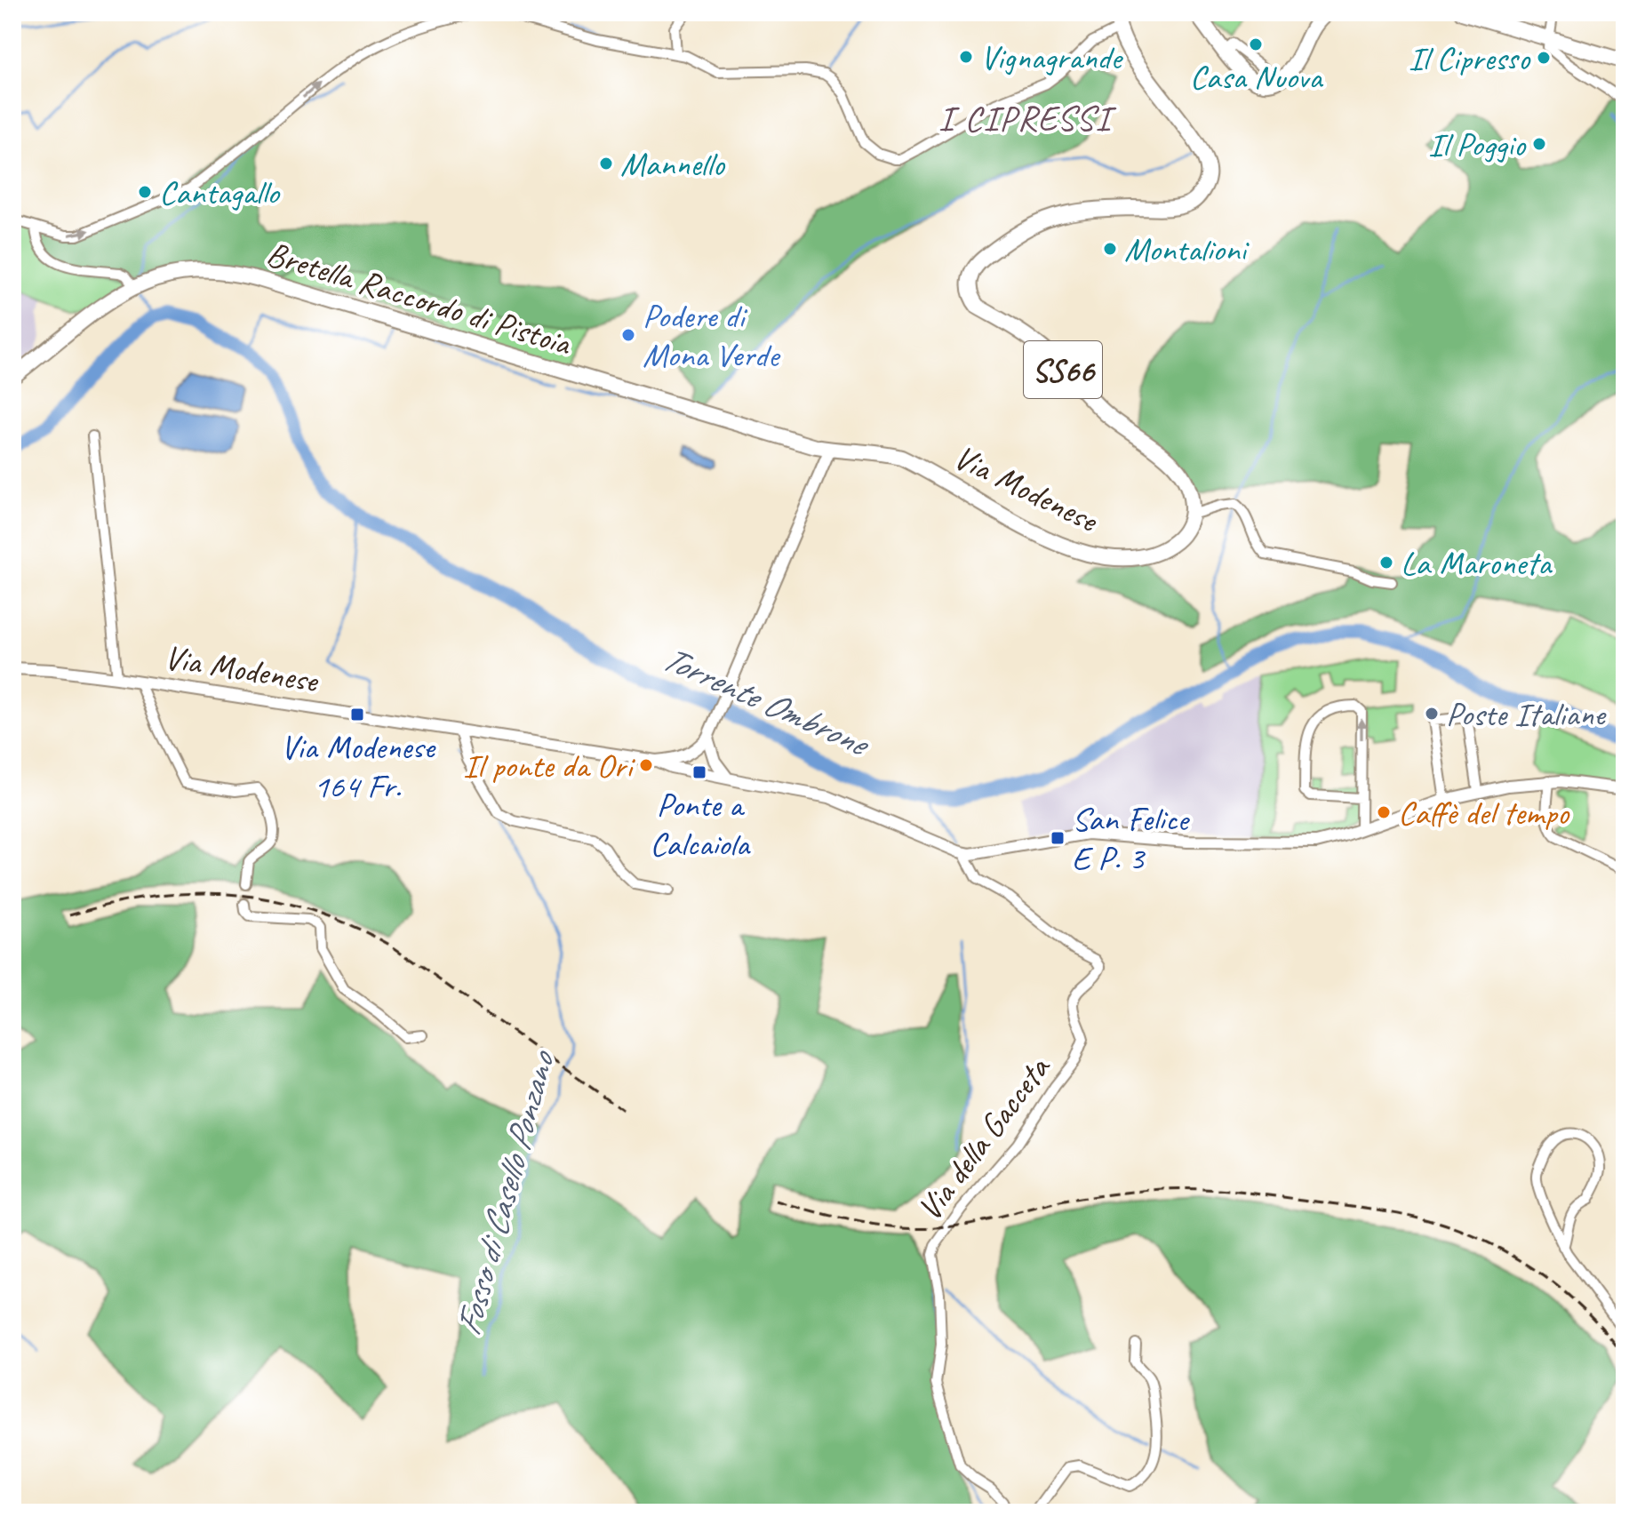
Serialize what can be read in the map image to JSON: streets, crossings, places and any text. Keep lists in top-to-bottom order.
{
  "streets": {
    "main road": ["Bretella Raccordo di Pistoia", "SS66", "Via Modenese"],
    "street": ["Via della Gacceta"]
  },
  "crossings": [
    ["Bretella Raccordo di Pistoia", "Via Modenese"],
    ["SS66", "Via Modenese"]
  ],
  "districts": ["I CIPRESSI"],
  "water": ["Torrente Ombrone", "Fosso di Casello Ponzano"],
  "places": {
    "other": [
      "Casa Nuova",
      "Vignagrande",
      "Il Cipresso",
      "Il Poggio",
      "Mannello",
      "Cantagallo",
      "Montalioni",
      "Podere di Mona Verde",
      "La Maroneta",
      "Poste Italiane",
      "Il ponte da Ori",
      "Caffè del tempo"
    ],
    "transit": ["Via Modenese 164 Fr.", "Ponte a Calcaiola", "San Felice E P. 3"]
  }
}
